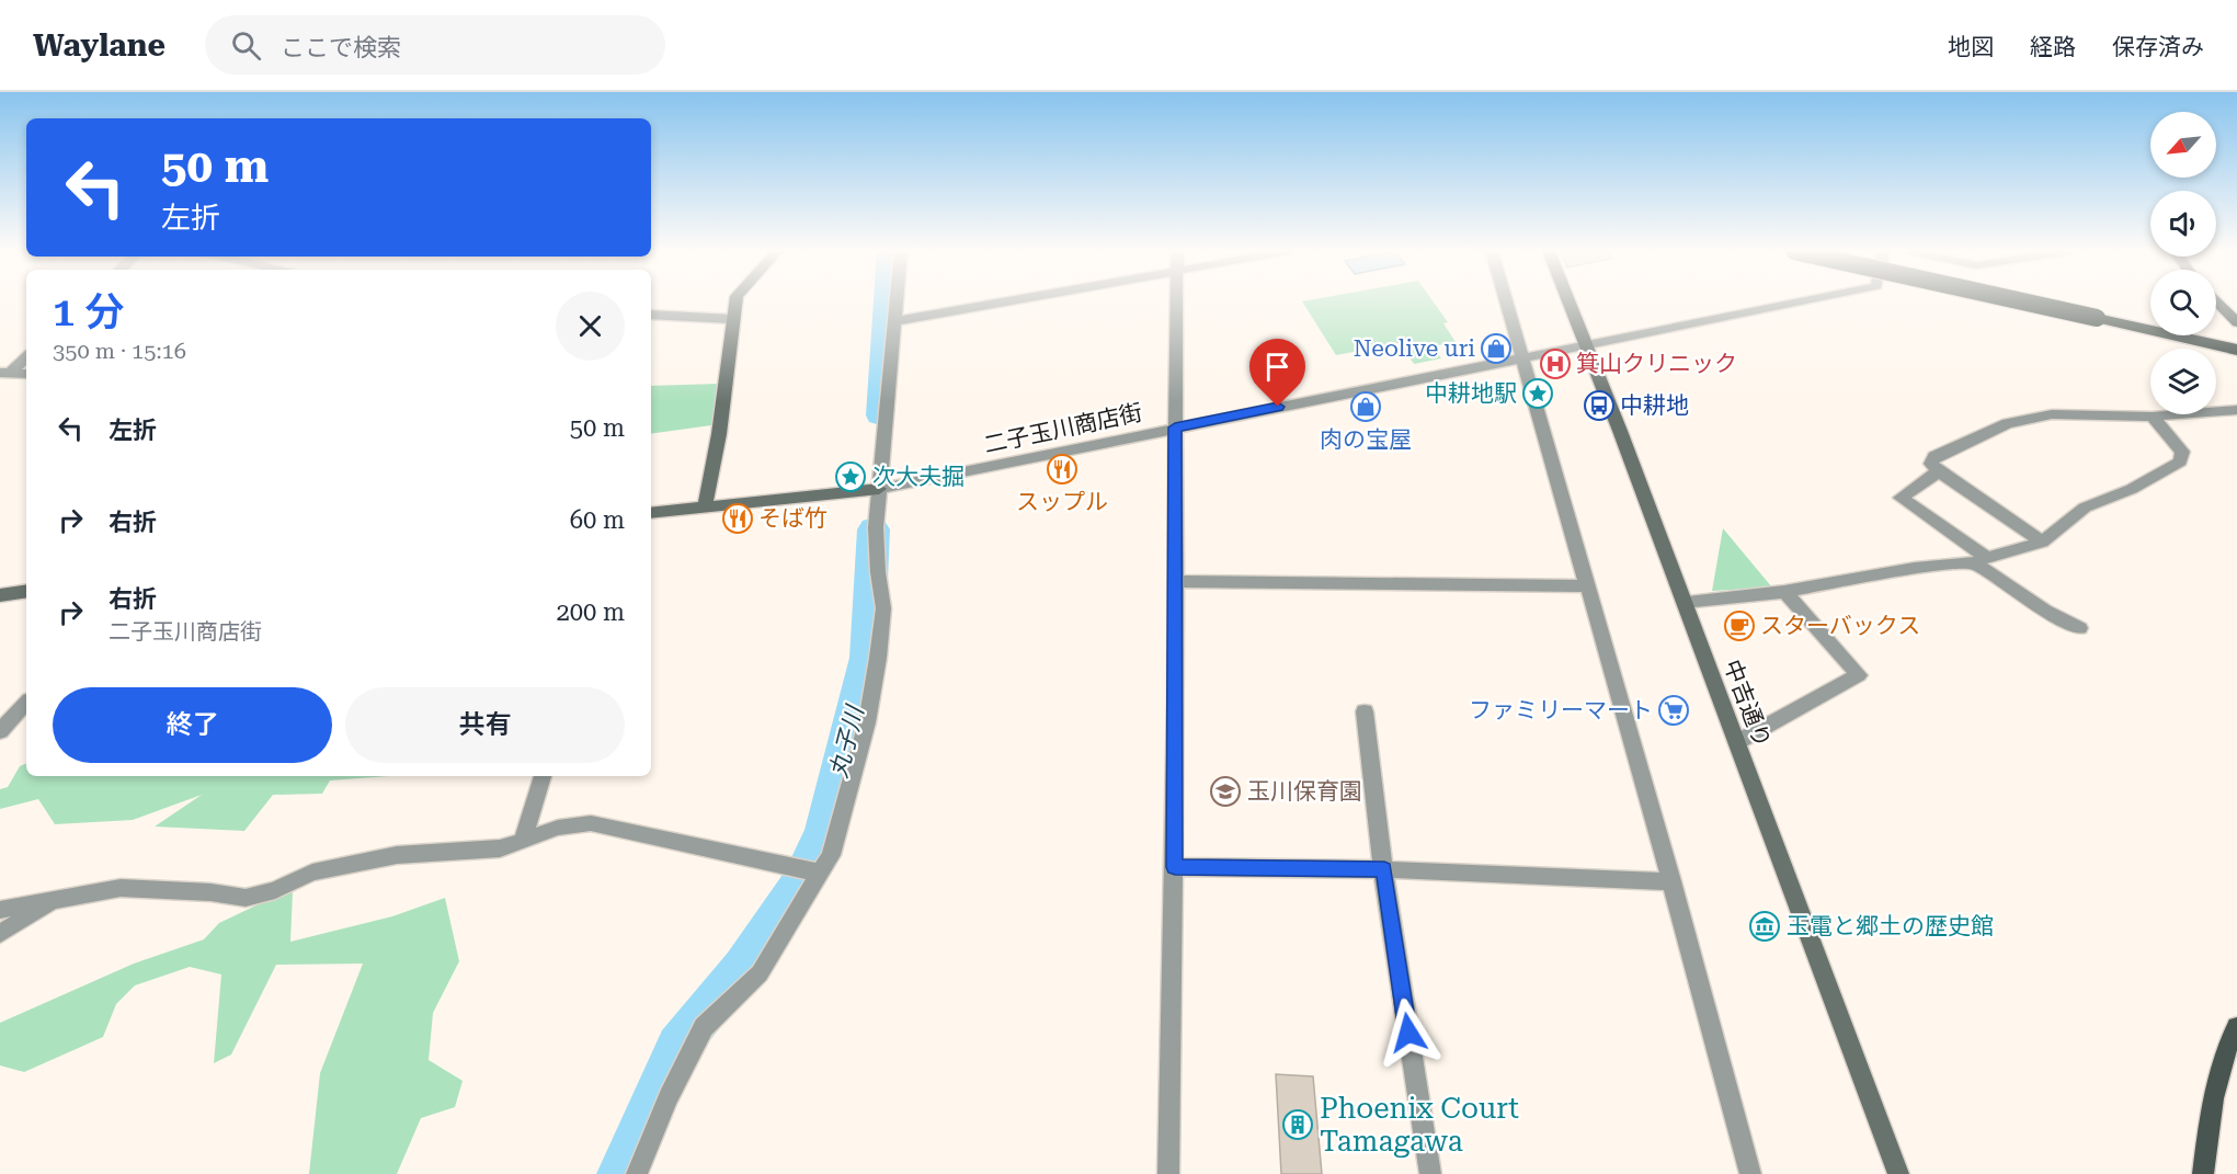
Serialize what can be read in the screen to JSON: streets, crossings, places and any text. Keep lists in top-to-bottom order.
{
  "streets": {
    "street": ["二子玉川商店街", "中吉通り"]
  },
  "crossings": [
    ["二子玉川商店街", "中吉通り"]
  ],
  "water": ["丸子川"],
  "places": {
    "shop": ["Neolive uri", "肉の宝屋"],
    "hospital": ["箕山クリニック"],
    "place": ["中耕地駅", "次大夫掘"],
    "bus stop": ["中耕地"],
    "restaurant": ["スップル", "そば竹"],
    "cafe": ["スターバックス"],
    "supermarket": ["ファミリーマート"],
    "school or university": ["玉川保育園"],
    "museum": ["玉電と郷土の歴史館"],
    "building": ["Phoenix Court Tamagawa"]
  },
  "north": "bottom left",
  "page": {
    "header": "Waylane",
    "search": "ここで検索",
    "nav": ["地図", "経路", "保存済み"],
    "turn": ["50 m", "左折"],
    "heading": ["1 分", "350 m · 15:16"],
    "list": [
      {
        "name": "左折",
        "value": "50 m"
      },
      {
        "name": "右折",
        "value": "60 m"
      },
      {
        "name": "右折",
        "note": "二子玉川商店街",
        "value": "200 m"
      }
    ],
    "buttons": ["終了", "共有"]
  }
}
